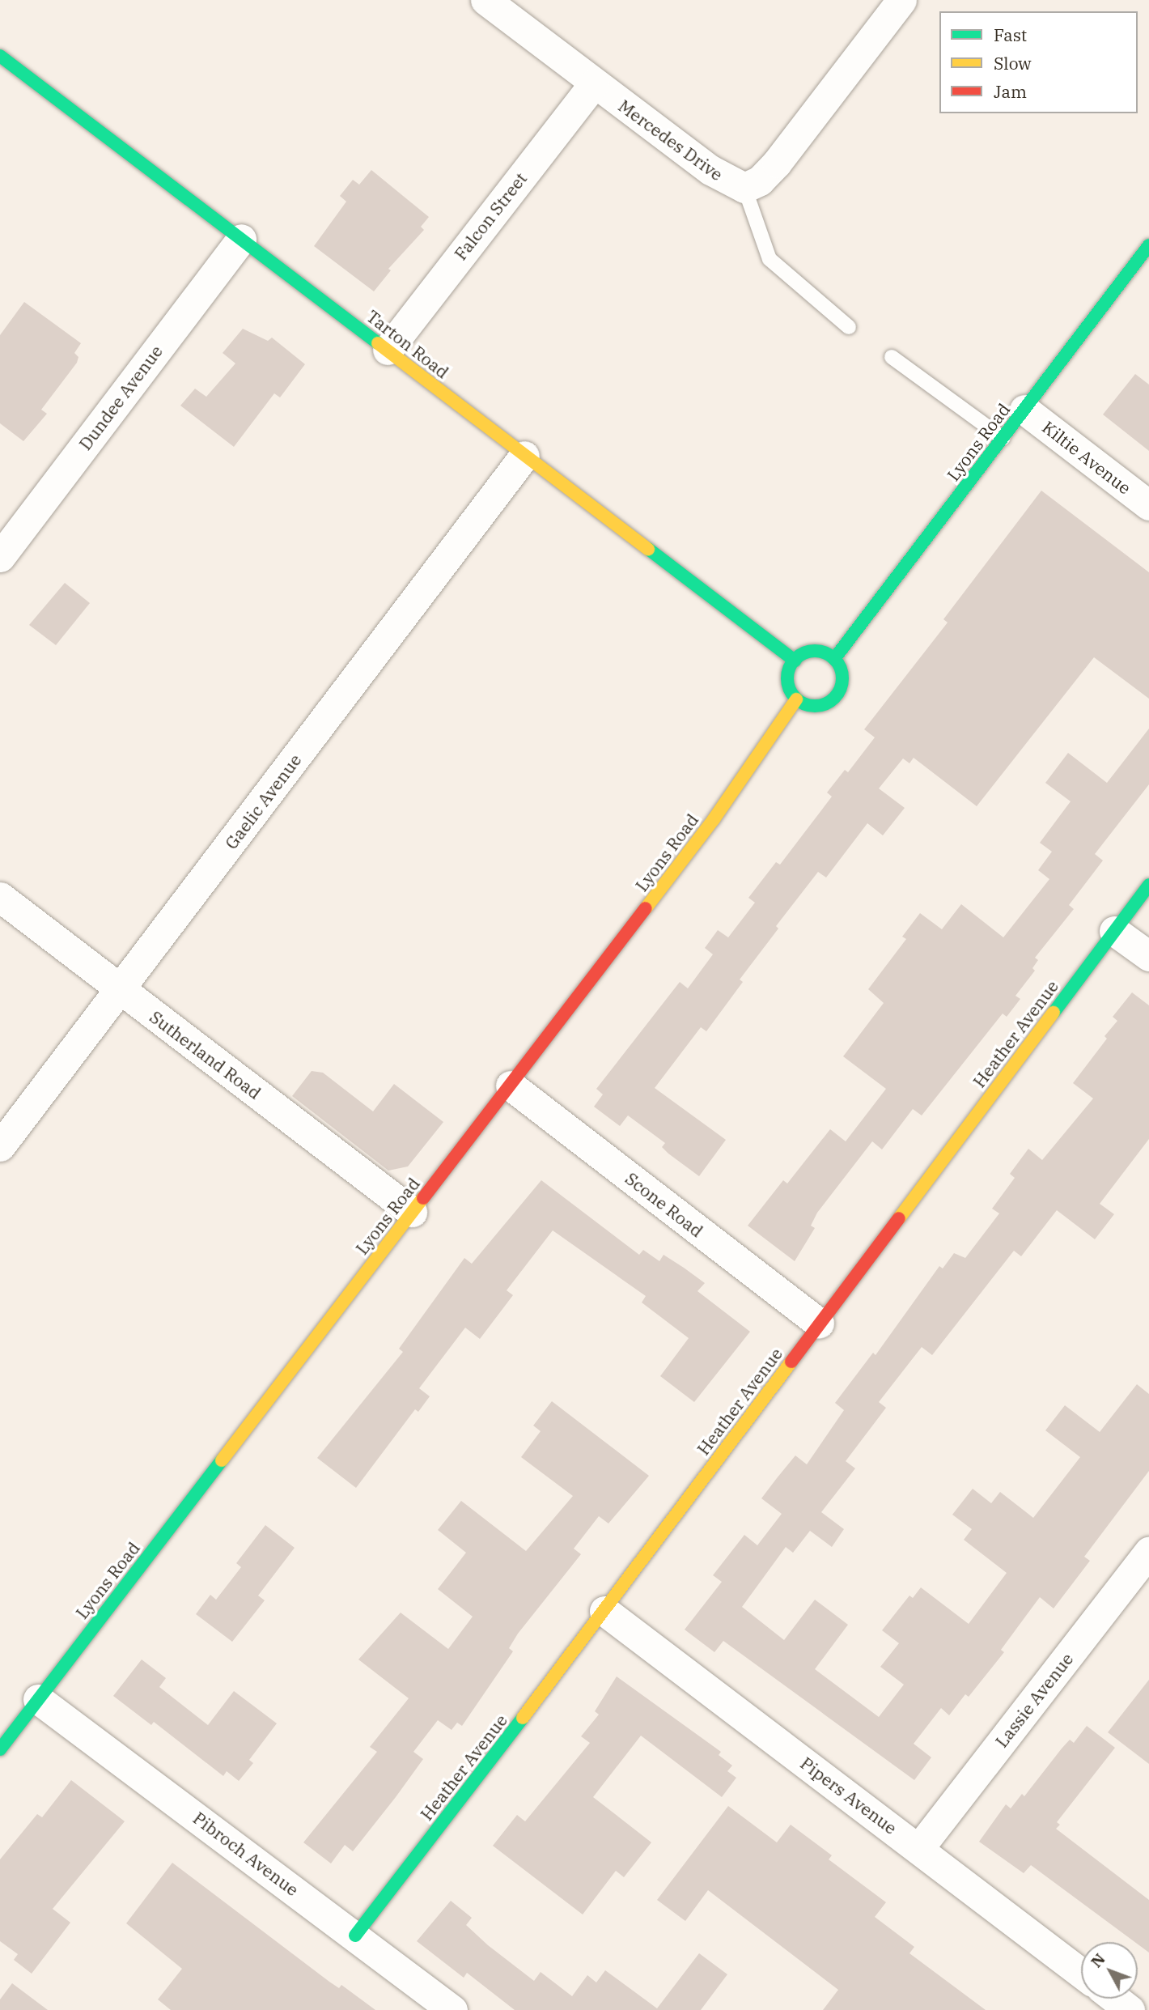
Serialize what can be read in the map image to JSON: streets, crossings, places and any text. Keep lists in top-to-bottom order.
{
  "streets": {
    "street": [
      "Mercedes Drive",
      "Falcon Street",
      "Tarton Road",
      "Dundee Avenue",
      "Lyons Road",
      "Kiltie Avenue",
      "Gaelic Avenue",
      "Heather Avenue",
      "Sutherland Road",
      "Scone Road",
      "Lassie Avenue",
      "Pipers Avenue",
      "Pibroch Avenue"
    ]
  },
  "crossings": [
    ["Mercedes Drive", "Falcon Street"],
    ["Falcon Street", "Tarton Road"],
    ["Tarton Road", "Dundee Avenue"],
    ["Tarton Road", "Lyons Road"],
    ["Tarton Road", "Gaelic Avenue"],
    ["Lyons Road", "Kiltie Avenue"],
    ["Lyons Road", "Sutherland Road"],
    ["Lyons Road", "Scone Road"],
    ["Lyons Road", "Pibroch Avenue"],
    ["Gaelic Avenue", "Sutherland Road"],
    ["Heather Avenue", "Scone Road"],
    ["Heather Avenue", "Pipers Avenue"],
    ["Heather Avenue", "Pibroch Avenue"],
    ["Lassie Avenue", "Pipers Avenue"]
  ],
  "legend": ["Fast", "Slow", "Jam"],
  "north": "top left"
}
